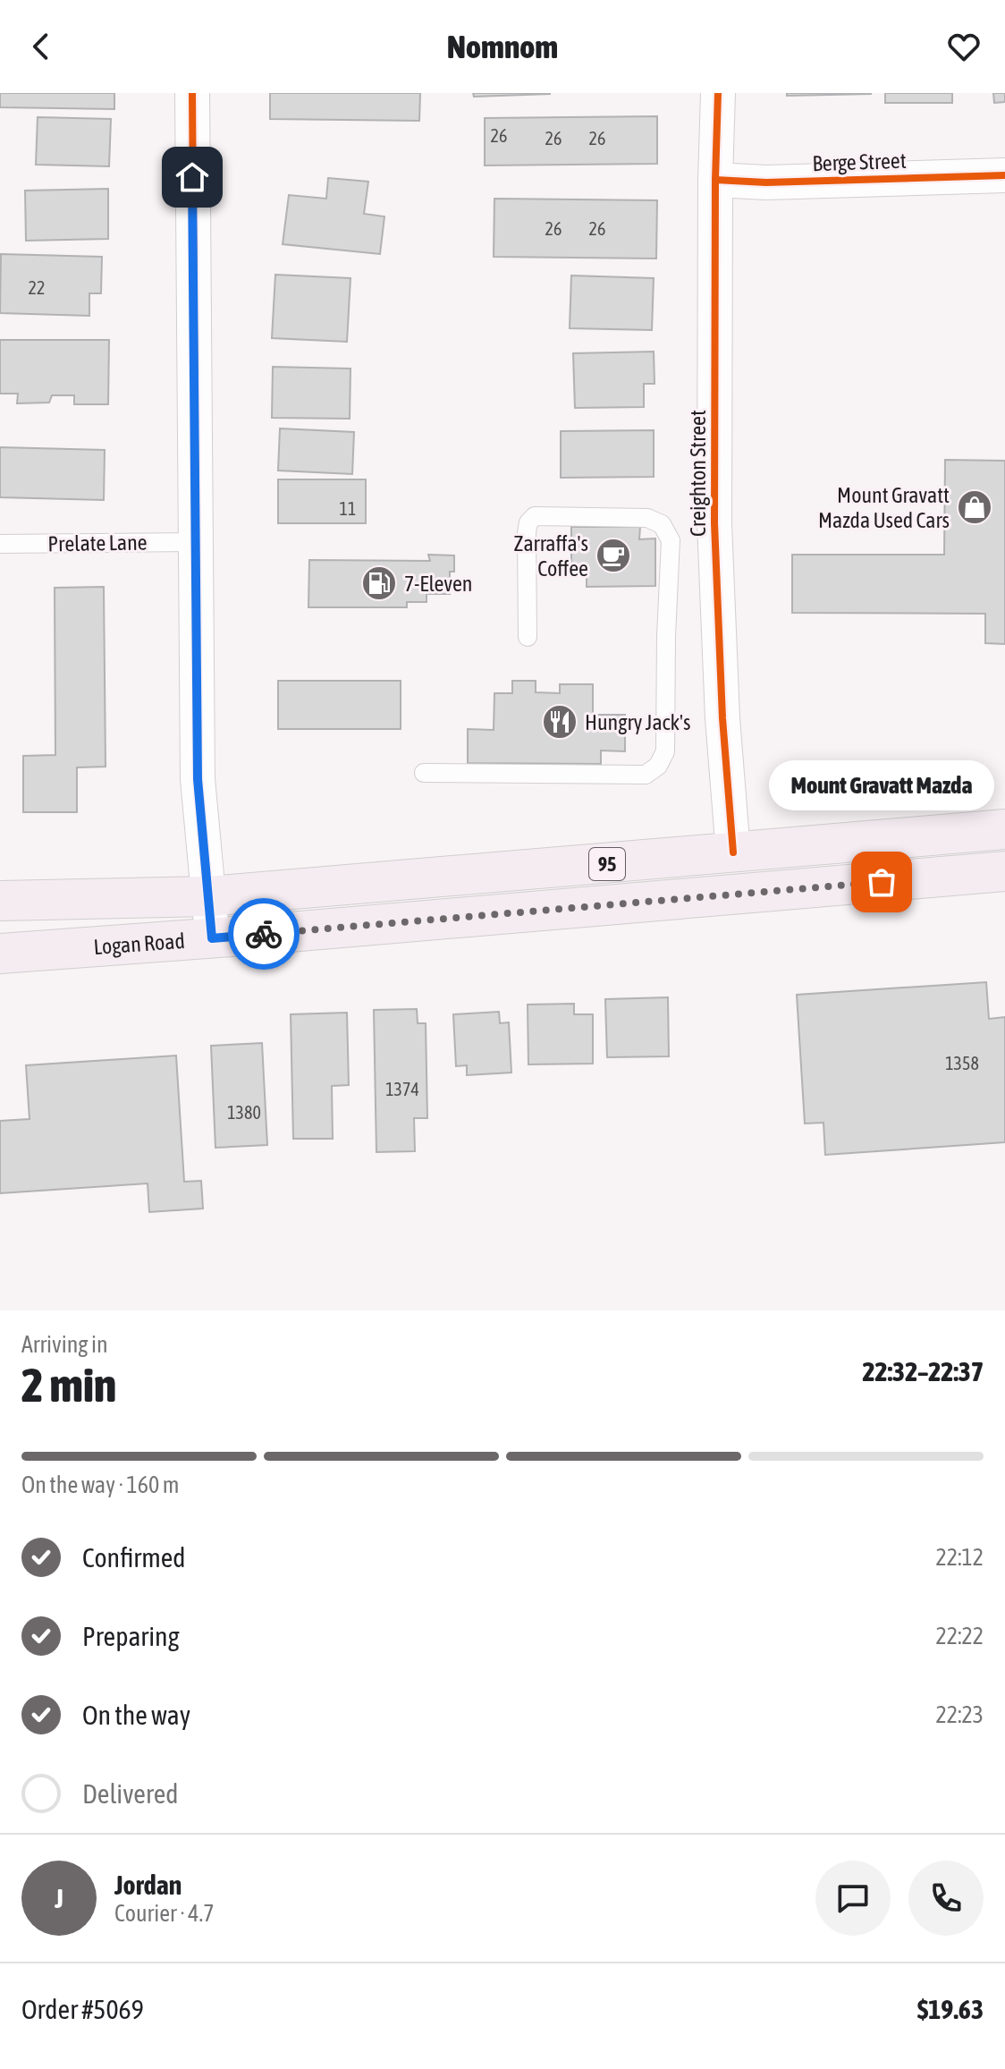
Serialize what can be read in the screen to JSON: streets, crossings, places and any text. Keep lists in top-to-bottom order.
{
  "streets": {
    "main road": ["95", "Logan Road"],
    "street": ["Berge Street", "Creighton Street"],
    "lane": ["Prelate Lane"]
  },
  "crossings": [
    ["Berge Street", "Creighton Street"],
    ["Creighton Street", "Logan Road"]
  ],
  "places": {
    "shop": ["Mount Gravatt Mazda Used Cars"],
    "cafe": ["Zarraffa's Coffee"],
    "fuel station": ["7-Eleven"],
    "restaurant": ["Hungry Jack's"],
    "other": ["Mount Gravatt Mazda"]
  },
  "house_numbers": [
    "26",
    "26",
    "26",
    "26",
    "26",
    "22",
    "11",
    "1358",
    "1374",
    "1380"
  ],
  "page": {
    "header": "Nomnom",
    "bubble": "Mount Gravatt Mazda",
    "heading": ["2 min", "Arriving in", "22:32–22:37"],
    "panel": [
      "Jordan",
      "Courier · 4.7",
      "Order #5069",
      "$19.63"
    ],
    "bar": "On the way · 160 m",
    "list": [
      ["Confirmed", "22:12"],
      ["Preparing", "22:22"],
      ["On the way", "22:23"],
      "Delivered"
    ],
    "round": "J"
  }
}
